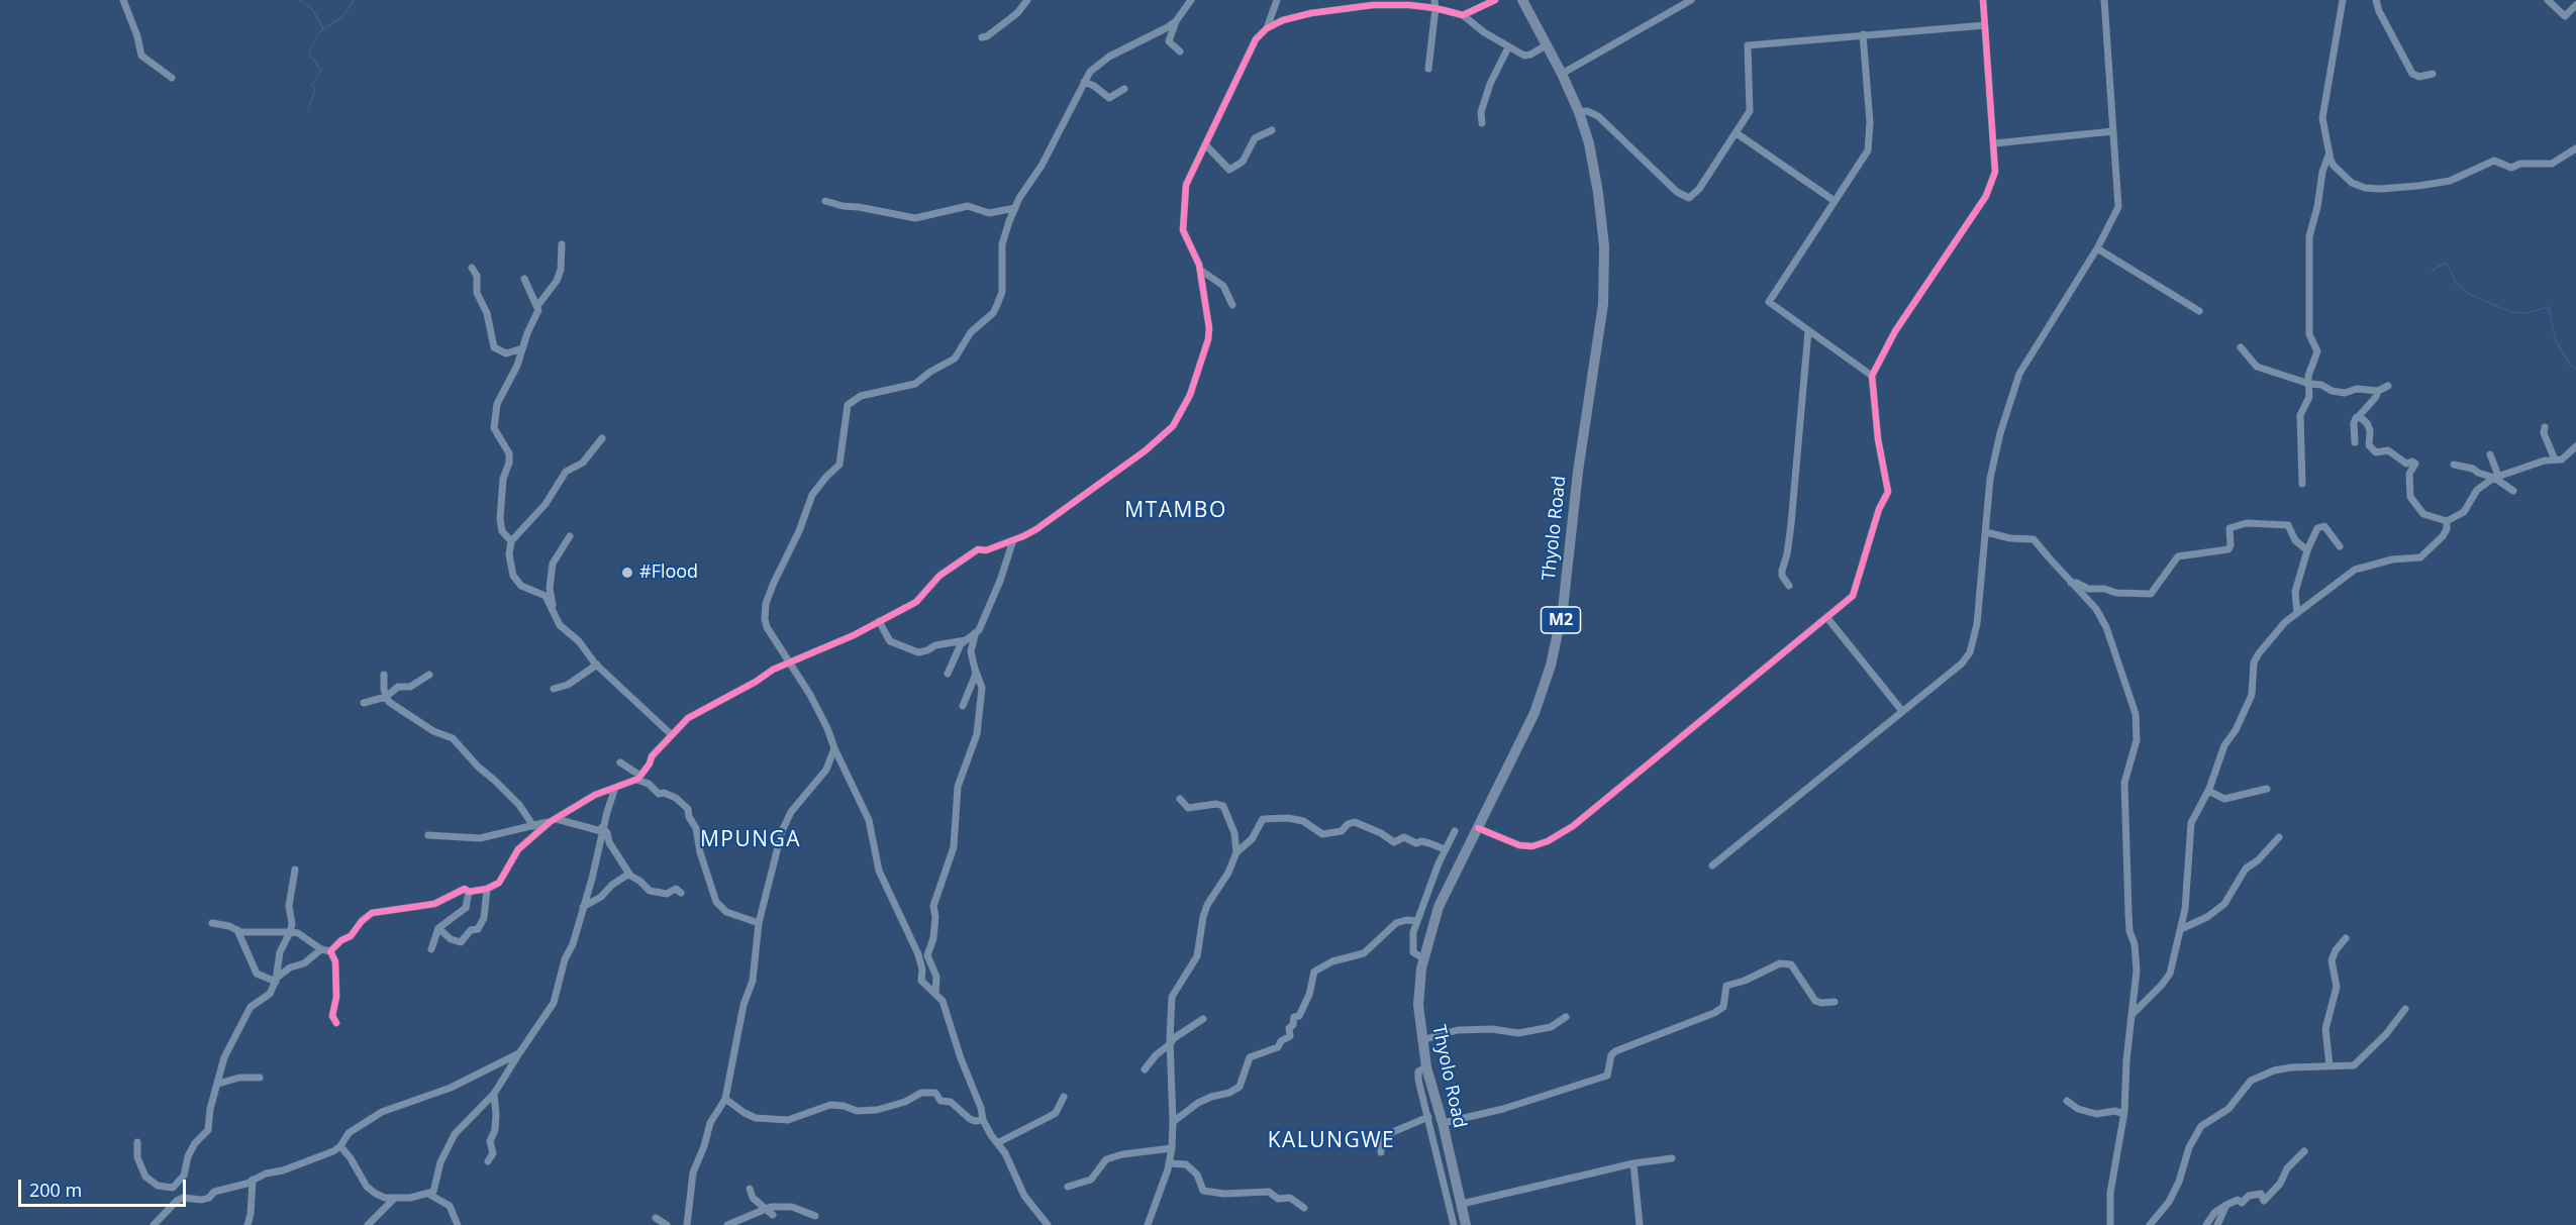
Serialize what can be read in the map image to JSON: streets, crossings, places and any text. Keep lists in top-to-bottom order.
{
  "streets": {
    "highway": ["Thyolo Road", "M2"]
  },
  "districts": ["MTAMBO", "MPUNGA", "KALUNGWE"],
  "places": ["#Flood"],
  "scale_bar": "200 m"
}
